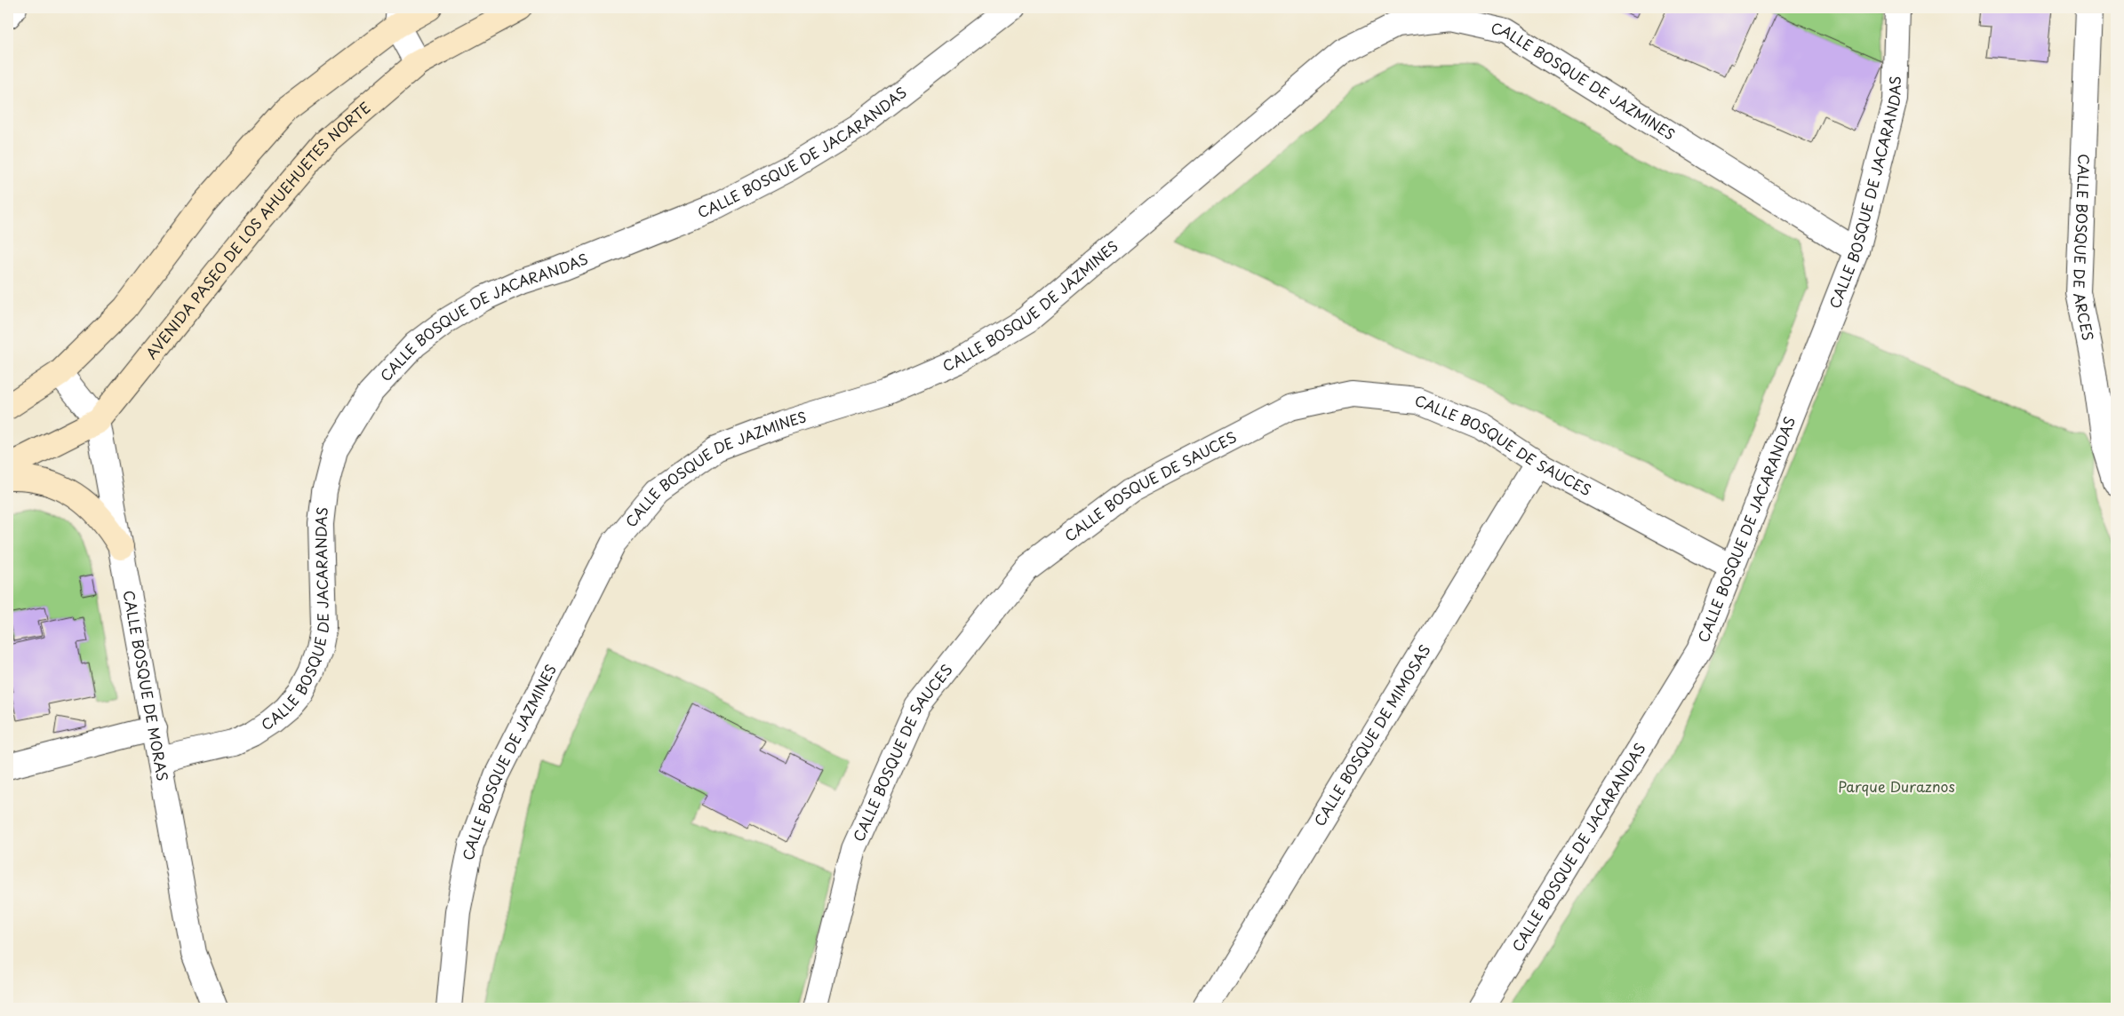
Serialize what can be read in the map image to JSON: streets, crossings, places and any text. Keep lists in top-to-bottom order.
{
  "streets": {
    "street": [
      "CALLE BOSQUE DE JAZMINES",
      "CALLE BOSQUE DE JACARANDAS",
      "AVENIDA PASEO DE LOS AHUEHUETES NORTE",
      "CALLE BOSQUE DE ARCES",
      "CALLE BOSQUE DE SAUCES",
      "CALLE BOSQUE DE MORAS",
      "CALLE BOSQUE DE MIMOSAS"
    ]
  },
  "crossings": [
    ["CALLE BOSQUE DE JAZMINES", "CALLE BOSQUE DE JACARANDAS"],
    ["CALLE BOSQUE DE JACARANDAS", "CALLE BOSQUE DE SAUCES"],
    ["CALLE BOSQUE DE JACARANDAS", "CALLE BOSQUE DE MORAS"],
    ["AVENIDA PASEO DE LOS AHUEHUETES NORTE", "CALLE BOSQUE DE MORAS"],
    ["CALLE BOSQUE DE SAUCES", "CALLE BOSQUE DE MIMOSAS"]
  ],
  "parks": ["Parque Duraznos"]
}
